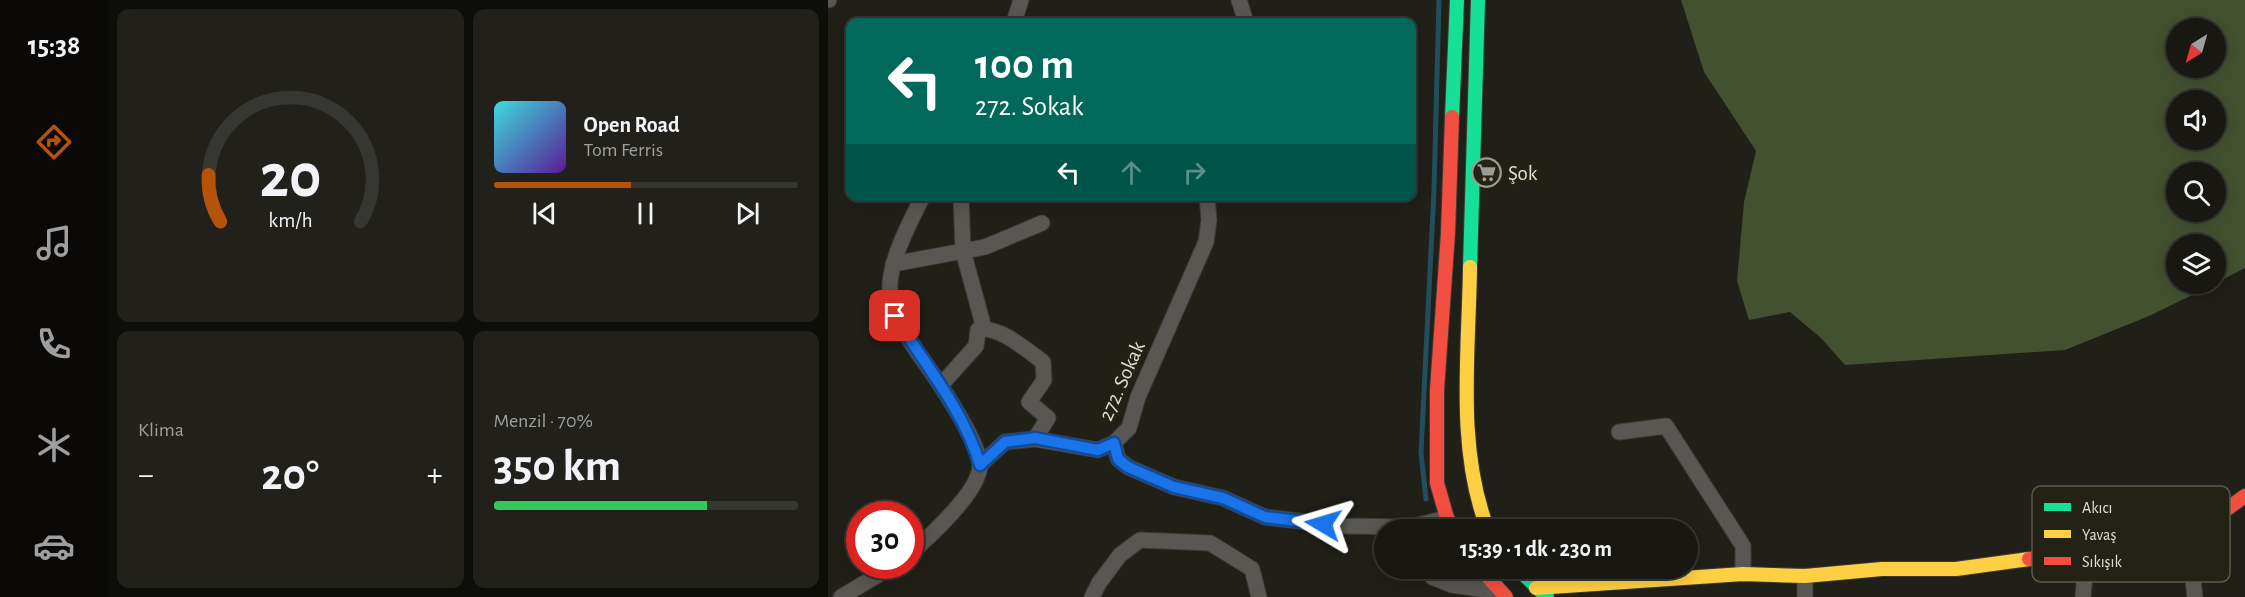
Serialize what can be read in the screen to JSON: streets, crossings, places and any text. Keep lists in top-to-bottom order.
{
  "streets": {
    "street": ["272. Sokak"]
  },
  "places": {
    "supermarket": ["Şok"]
  },
  "legend": ["Akıcı", "Yavaş", "Sıkışık"],
  "north": "bottom left",
  "page": {
    "tabs": "15:38",
    "turn": ["100 m", "272. Sokak"],
    "song": ["Open Road", "Tom Ferris"],
    "tile": [
      "Klima",
      ["Menzil · 70%", "350 km"]
    ],
    "heat": ["−", "20°", "+"],
    "limit": "30",
    "trip": "15:39 · 1 dk · 230 m",
    "gauge": ["20", "km/h"]
  }
}
